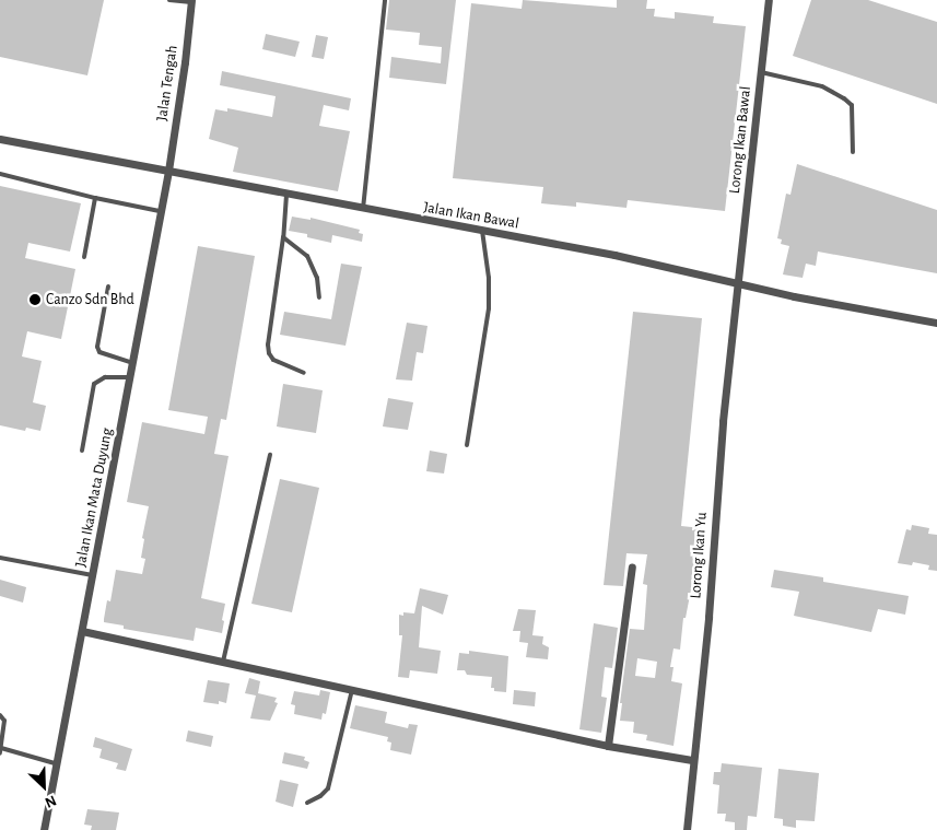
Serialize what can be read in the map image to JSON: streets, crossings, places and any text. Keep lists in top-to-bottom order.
{
  "streets": {
    "street": [
      "Jalan Tengah",
      "Lorong Ikan Bawal",
      "Jalan Ikan Bawal",
      "Jalan Ikan Mata Duyung",
      "Lorong Ikan Yu"
    ]
  },
  "crossings": [
    ["Jalan Tengah", "Jalan Ikan Bawal"],
    ["Jalan Tengah", "Jalan Ikan Mata Duyung"],
    ["Lorong Ikan Bawal", "Jalan Ikan Bawal"],
    ["Lorong Ikan Bawal", "Lorong Ikan Yu"],
    ["Jalan Ikan Bawal", "Jalan Ikan Mata Duyung"],
    ["Jalan Ikan Bawal", "Lorong Ikan Yu"]
  ],
  "places": ["Canzo Sdn Bhd"],
  "north": "bottom right"
}
